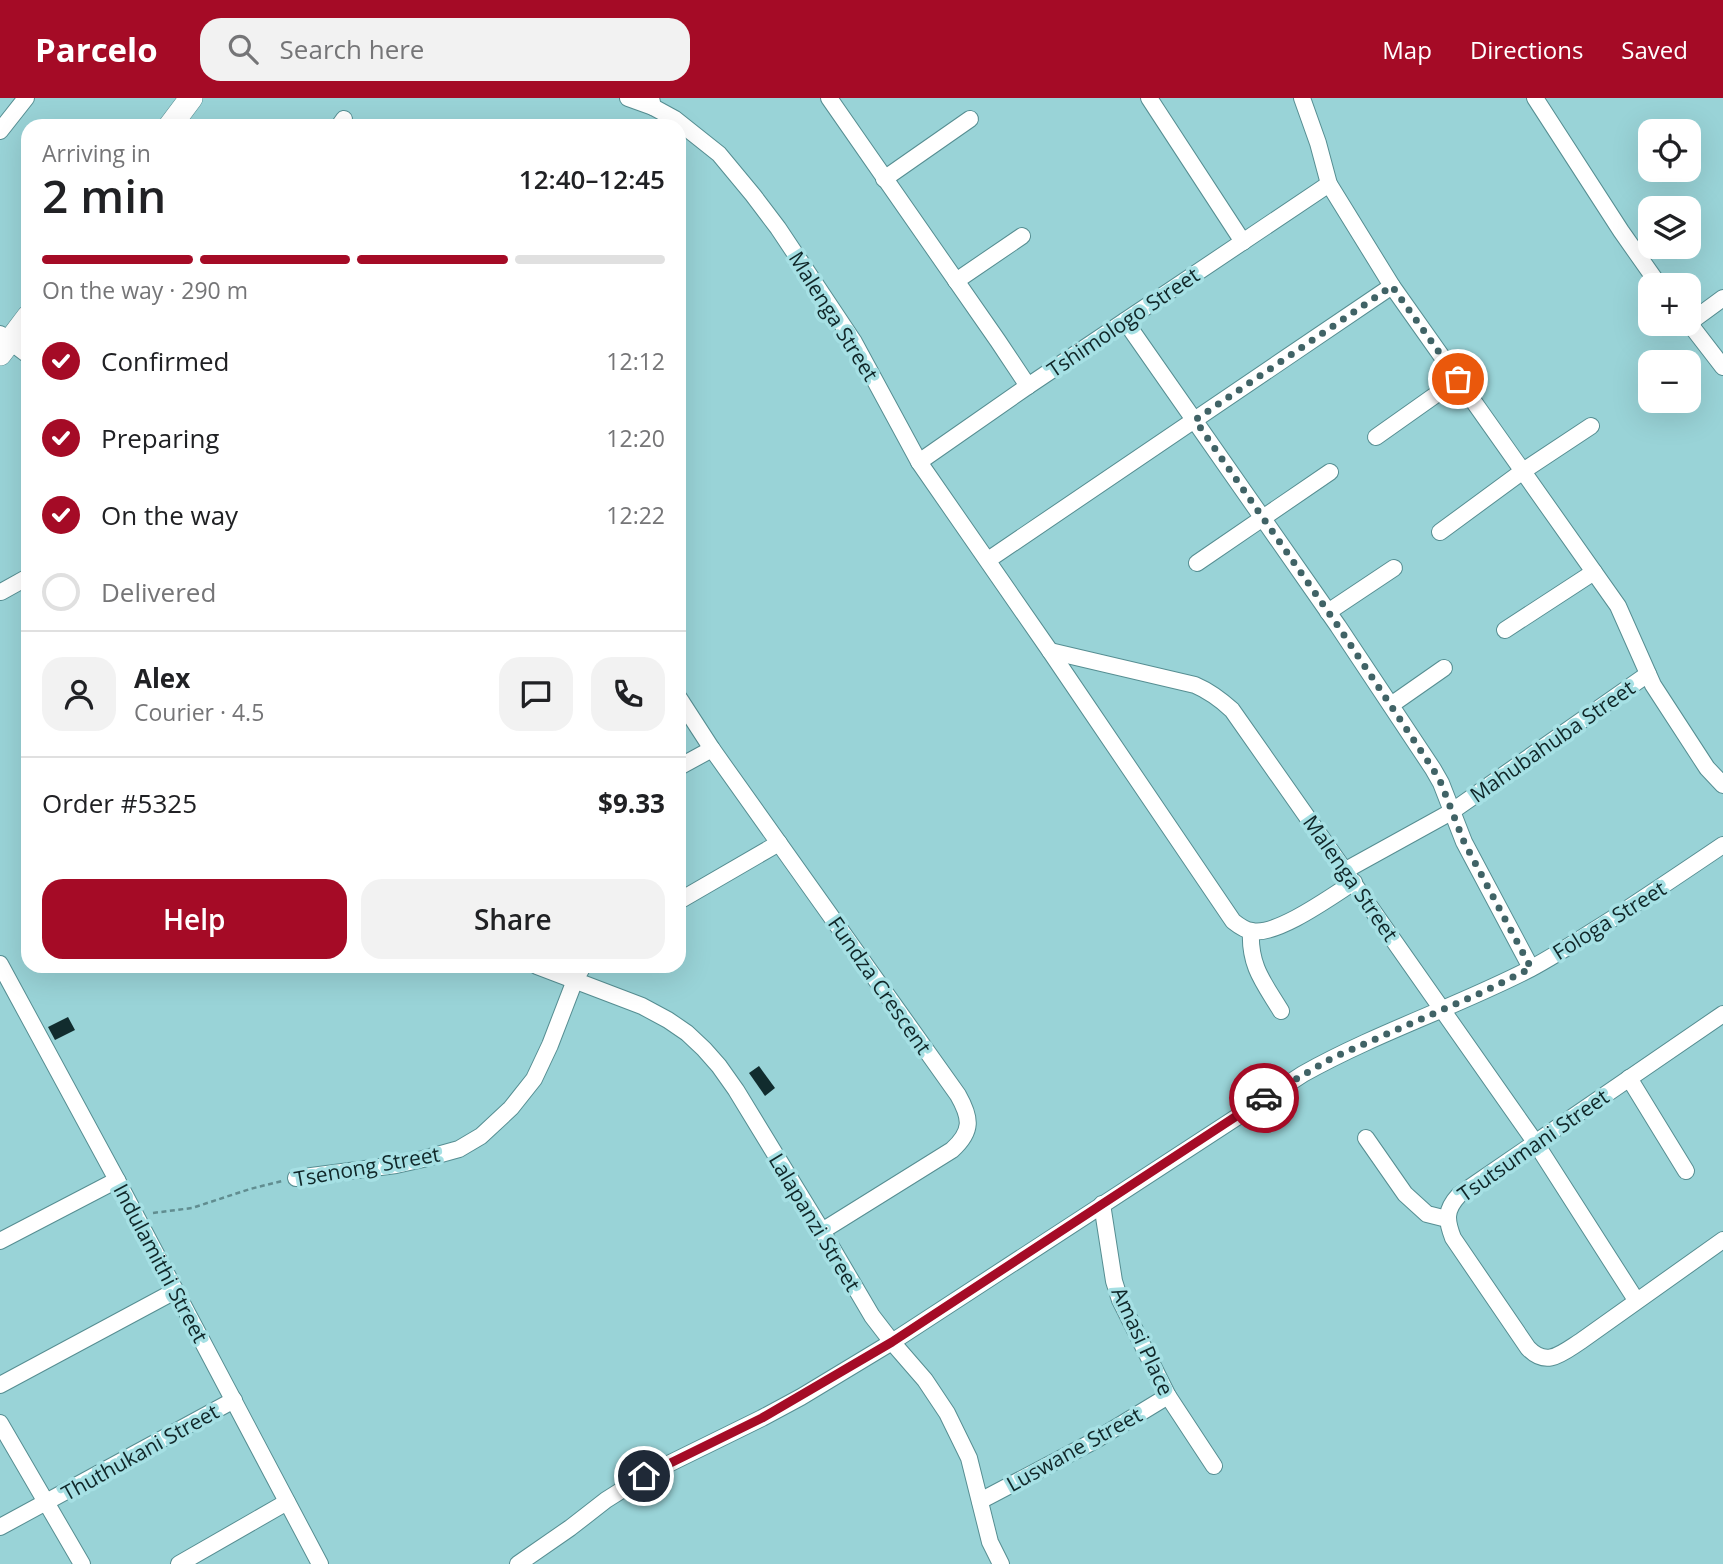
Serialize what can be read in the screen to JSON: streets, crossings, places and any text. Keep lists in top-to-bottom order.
{
  "streets": {
    "street": [
      "Malenga Street",
      "Tshimologo Street",
      "Mahubahuba Street",
      "Fologa Street",
      "Fundza Crescent",
      "Tsutsumani Street",
      "Tsenong Street",
      "Lalapanzi Street",
      "Indulamithi Street",
      "Amasi Place",
      "Luswane Street",
      "Thuthukani Street"
    ]
  },
  "crossings": [
    ["Malenga Street", "Tshimologo Street"],
    ["Malenga Street", "Mahubahuba Street"],
    ["Malenga Street", "Fologa Street"],
    ["Malenga Street", "Tsutsumani Street"],
    ["Tshimologo Street", "Mahubahuba Street"],
    ["Fologa Street", "Lalapanzi Street"],
    ["Fologa Street", "Amasi Place"],
    ["Fundza Crescent", "Lalapanzi Street"],
    ["Tsenong Street", "Lalapanzi Street"],
    ["Tsenong Street", "Indulamithi Street"],
    ["Lalapanzi Street", "Luswane Street"],
    ["Indulamithi Street", "Thuthukani Street"],
    ["Amasi Place", "Luswane Street"]
  ],
  "page": {
    "header": "Parcelo",
    "search": "Search here",
    "nav": ["Map", "Directions", "Saved"],
    "map_buttons": ["+", "−"],
    "heading": ["2 min", "Arriving in", "12:40–12:45"],
    "panel": [
      "Alex",
      "Courier · 4.5",
      "Order #5325",
      "$9.33"
    ],
    "bar": "On the way · 290 m",
    "list": [
      ["Confirmed", "12:12"],
      ["Preparing", "12:20"],
      ["On the way", "12:22"],
      "Delivered"
    ],
    "buttons": ["Help", "Share"]
  }
}
